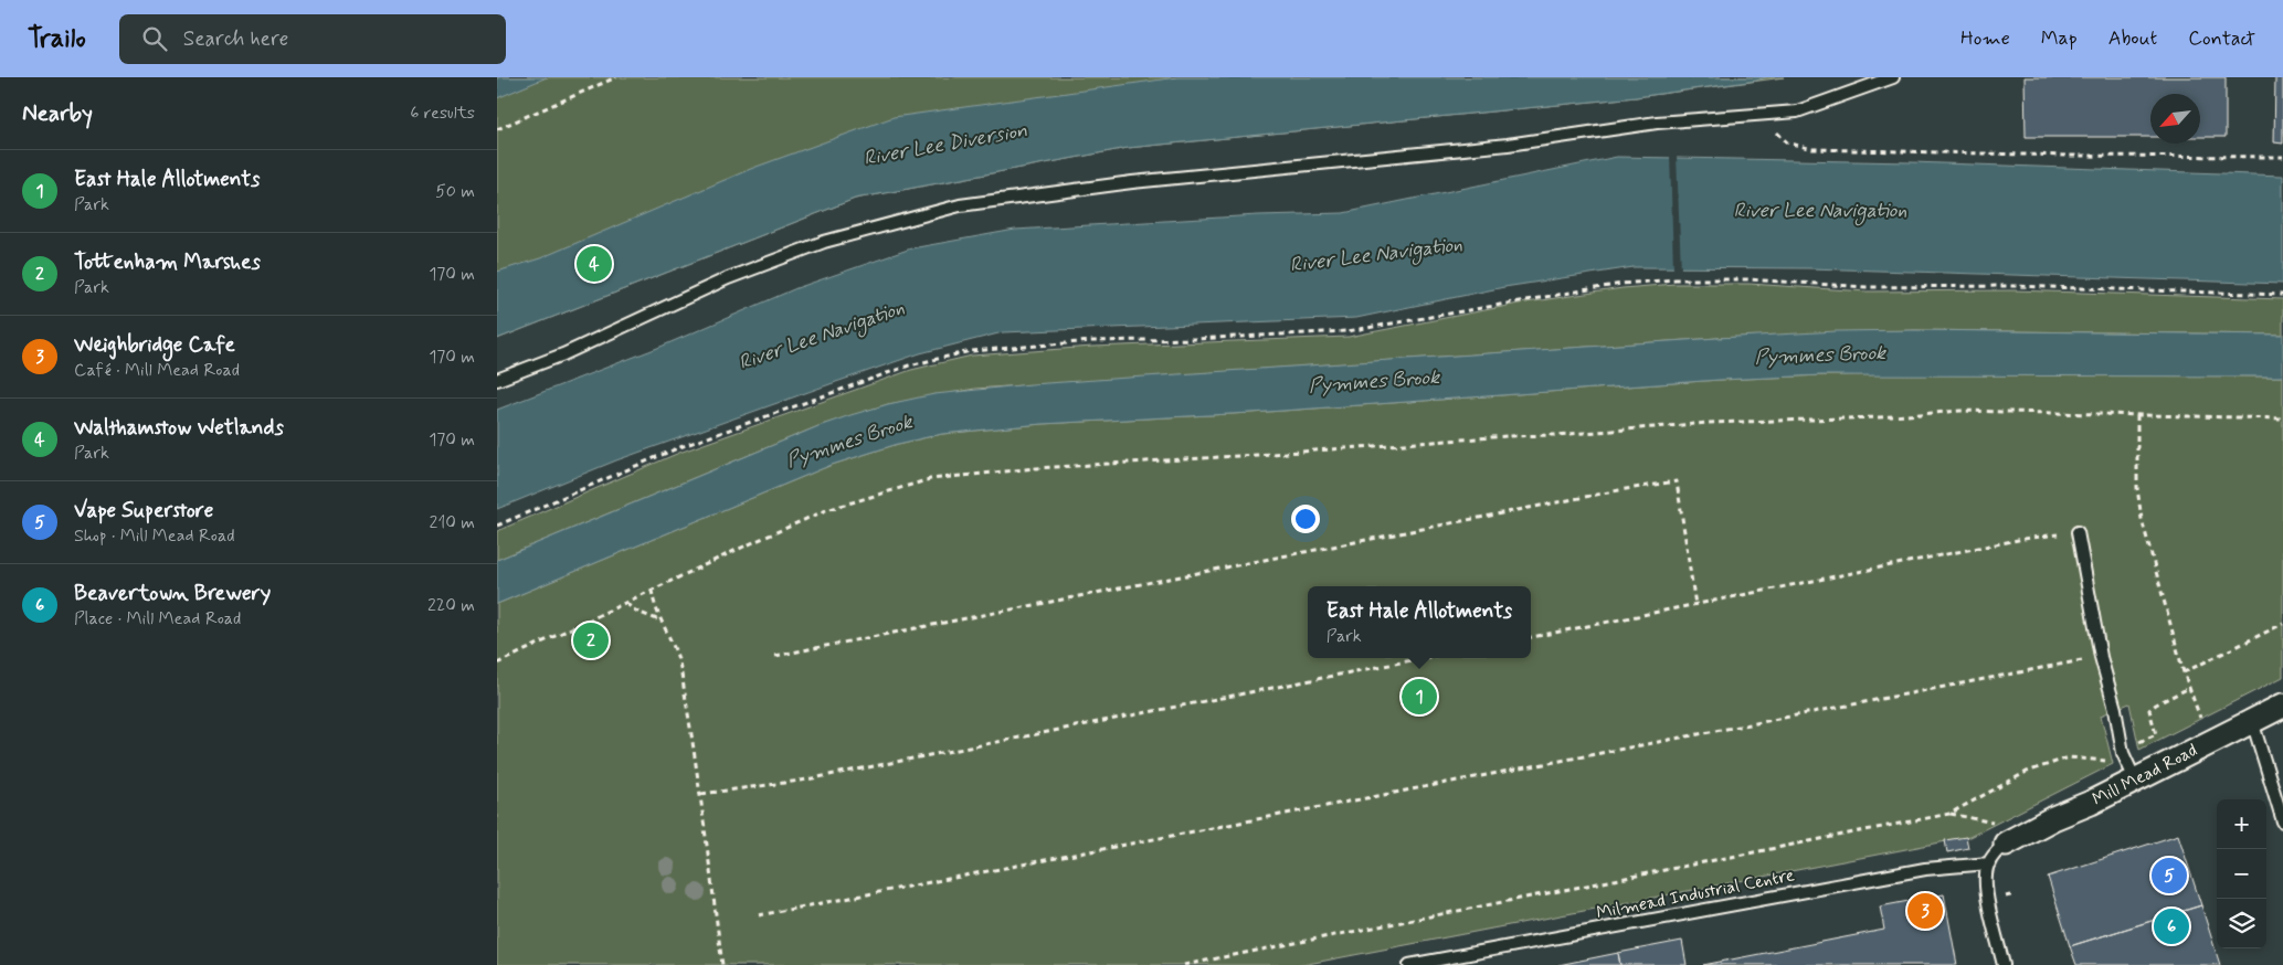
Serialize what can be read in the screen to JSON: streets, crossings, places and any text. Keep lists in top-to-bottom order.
{
  "streets": {
    "street": ["Mill Mead Road"],
    "lane": ["Milmead Industrial Centre"]
  },
  "water": ["River Lee Diversion", "River Lee Navigation", "Pymmes Brook"],
  "north": "bottom left",
  "page": {
    "header": "Trailo",
    "search": "Search here",
    "nav": [
      "Home",
      "Map",
      "About",
      "Contact"
    ],
    "heading": ["Nearby", "6 results"],
    "list": [
      {
        "mark": "1",
        "name": "East Hale Allotments",
        "note": "Park",
        "value": "50 m"
      },
      {
        "mark": "2",
        "name": "Tottenham Marshes",
        "note": "Park",
        "value": "170 m"
      },
      {
        "mark": "3",
        "name": "Weighbridge Cafe",
        "note": "Café · Mill Mead Road",
        "value": "170 m"
      },
      {
        "mark": "4",
        "name": "Walthamstow Wetlands",
        "note": "Park",
        "value": "170 m"
      },
      {
        "mark": "5",
        "name": "Vape Superstore",
        "note": "Shop · Mill Mead Road",
        "value": "210 m"
      },
      {
        "mark": "6",
        "name": "Beavertown Brewery",
        "note": "Place · Mill Mead Road",
        "value": "220 m"
      }
    ],
    "pins": [
      "4",
      "2",
      "1",
      "5",
      "3",
      "6"
    ],
    "popup": ["East Hale Allotments", "Park"],
    "map_buttons": ["+", "−"]
  }
}
